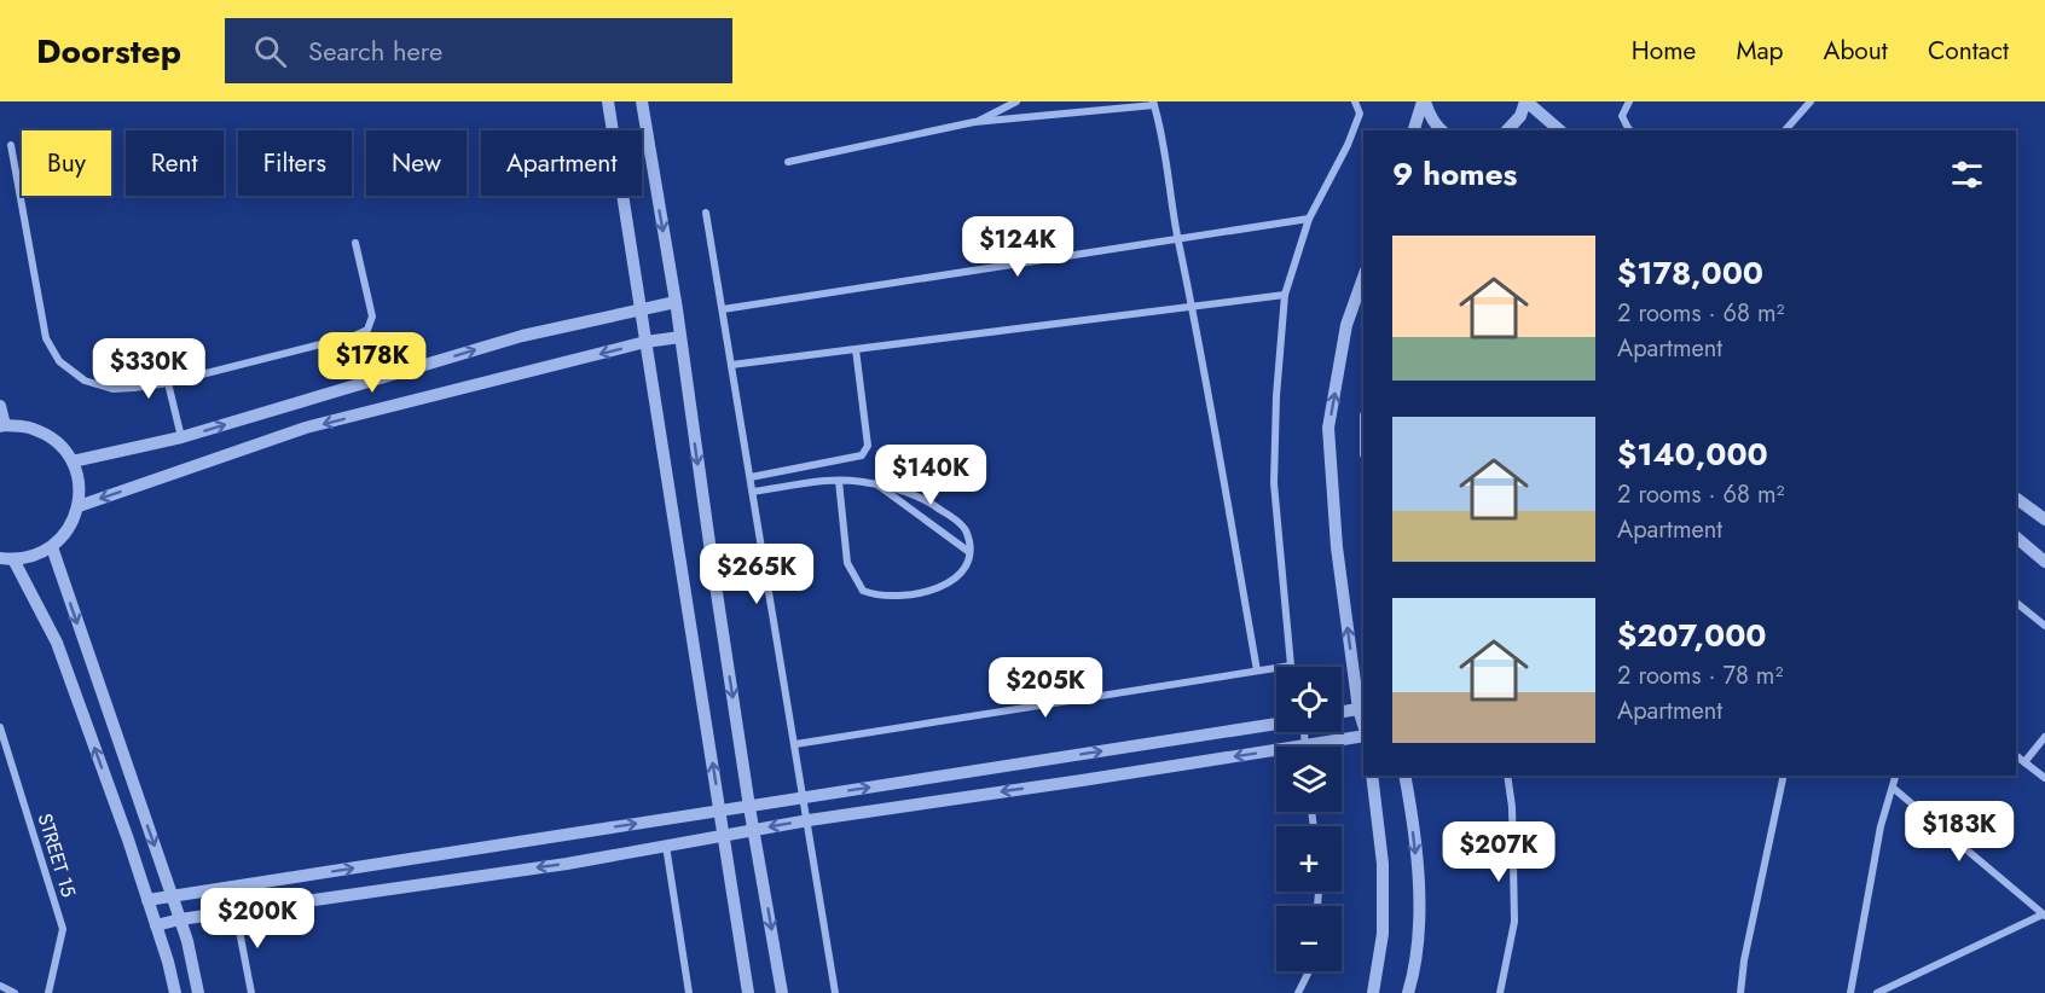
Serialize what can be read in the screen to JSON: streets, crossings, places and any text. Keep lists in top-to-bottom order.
{
  "streets": {
    "street": ["STREET 15"]
  },
  "page": {
    "header": "Doorstep",
    "search": "Search here",
    "nav": [
      "Home",
      "Map",
      "About",
      "Contact"
    ],
    "chip": [
      "Buy",
      "Rent",
      "Filters",
      "New",
      "Apartment"
    ],
    "heading": "9 homes",
    "price": [
      "$124K",
      "$178K",
      "$330K",
      "$140K",
      "$265K",
      "$205K",
      "$183K",
      "$207K",
      "$200K"
    ],
    "list": [
      {
        "name": "$178,000",
        "note": "2 rooms · 68 m² · Apartment"
      },
      {
        "name": "$140,000",
        "note": "2 rooms · 68 m² · Apartment"
      },
      {
        "name": "$207,000",
        "note": "2 rooms · 78 m² · Apartment"
      }
    ],
    "map_buttons": ["+", "−"]
  }
}
